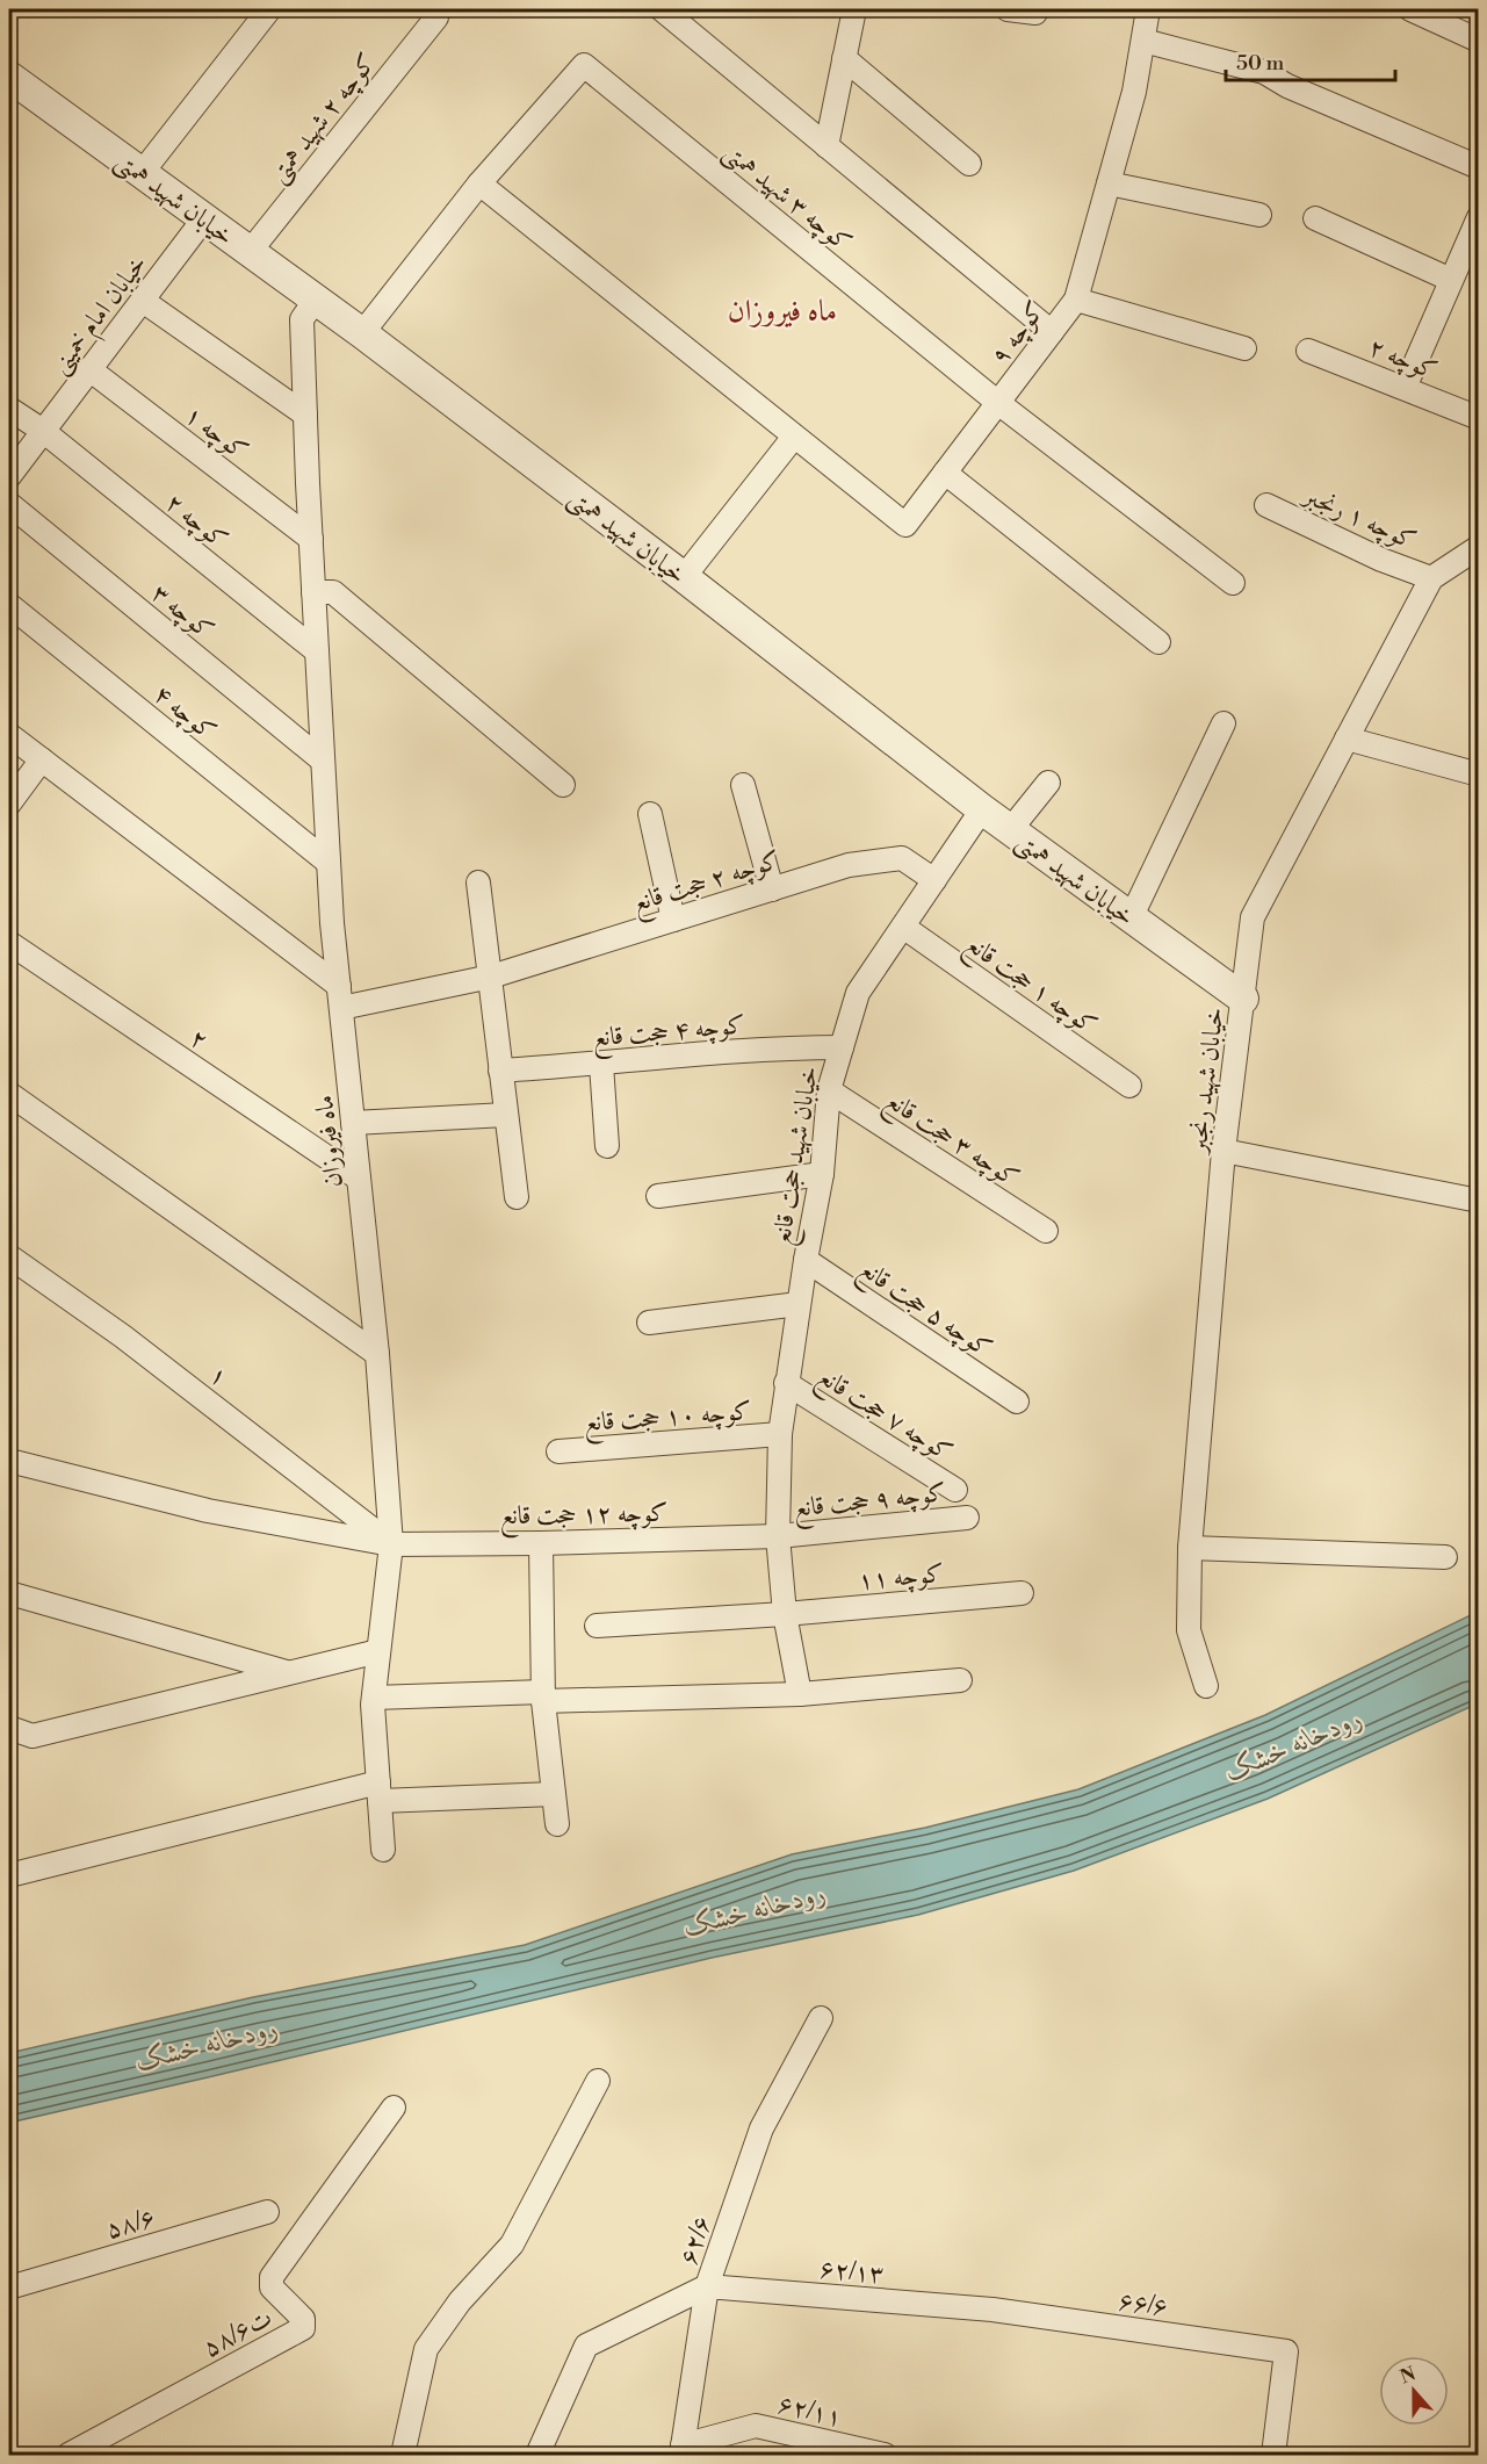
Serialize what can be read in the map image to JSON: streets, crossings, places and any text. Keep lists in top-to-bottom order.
{
  "streets": {
    "street": [
      "کوچه ۲ شهید همتی",
      "کوچه ۳ شهید همتی",
      "خیابان شهید همتی",
      "خیابان امام خمینی",
      "کوچه ۹",
      "کوچه ۲",
      "کوچه ۱",
      "کوچه ۱ رنجبر",
      "کوچه ۳",
      "کوچه ۴",
      "کوچه ۲ حجت قانع",
      "کوچه ۱ حجت قانع",
      "کوچه ۴ حجت قانع",
      "۲",
      "خیابان شهید رنجبر",
      "کوچه ۳ حجت قانع",
      "ماه فیروزان",
      "خیابان شهید حجت قانع",
      "کوچه ۵ حجت قانع",
      "۱",
      "کوچه ۷ حجت قانع",
      "کوچه ۱۰ حجت قانع",
      "کوچه ۹ حجت قانع",
      "کوچه ۱۲ حجت قانع",
      "کوچه ۱۱",
      "۵۸/۶",
      "۶۲/۶",
      "۶۲/۱۳",
      "۶۶/۶",
      "۵۸/۶ت",
      "۶۲/۱۱"
    ]
  },
  "crossings": [
    ["کوچه ۲ شهید همتی", "خیابان شهید همتی"],
    ["کوچه ۳ شهید همتی", "خیابان شهید همتی"],
    ["کوچه ۳ شهید همتی", "کوچه ۹"],
    ["خیابان شهید همتی", "خیابان امام خمینی"],
    ["خیابان شهید همتی", "خیابان شهید رنجبر"],
    ["خیابان شهید همتی", "ماه فیروزان"],
    ["خیابان شهید همتی", "خیابان شهید حجت قانع"],
    ["خیابان امام خمینی", "کوچه ۲"],
    ["خیابان امام خمینی", "کوچه ۱"],
    ["کوچه ۲", "ماه فیروزان"],
    ["کوچه ۱", "ماه فیروزان"],
    ["کوچه ۱ رنجبر", "خیابان شهید رنجبر"],
    ["کوچه ۳", "ماه فیروزان"],
    ["کوچه ۴", "ماه فیروزان"],
    ["کوچه ۲ حجت قانع", "ماه فیروزان"],
    ["کوچه ۲ حجت قانع", "خیابان شهید حجت قانع"],
    ["کوچه ۱ حجت قانع", "خیابان شهید حجت قانع"],
    ["کوچه ۴ حجت قانع", "خیابان شهید حجت قانع"],
    ["۲", "ماه فیروزان"],
    ["کوچه ۳ حجت قانع", "خیابان شهید حجت قانع"],
    ["ماه فیروزان", "۱"],
    ["ماه فیروزان", "کوچه ۱۲ حجت قانع"],
    ["خیابان شهید حجت قانع", "کوچه ۵ حجت قانع"],
    ["خیابان شهید حجت قانع", "کوچه ۷ حجت قانع"],
    ["خیابان شهید حجت قانع", "کوچه ۱۰ حجت قانع"],
    ["خیابان شهید حجت قانع", "کوچه ۹ حجت قانع"],
    ["خیابان شهید حجت قانع", "کوچه ۱۲ حجت قانع"],
    ["خیابان شهید حجت قانع", "کوچه ۱۱"],
    ["۱", "کوچه ۱۲ حجت قانع"],
    ["کوچه ۹ حجت قانع", "کوچه ۱۲ حجت قانع"],
    ["۶۲/۶", "۶۲/۱۳"],
    ["۶۲/۱۳", "۶۶/۶"]
  ],
  "districts": ["ماه فیروزان"],
  "water": ["رودخانه خشک"],
  "scale_bar": "50 m",
  "north": "top"
}
